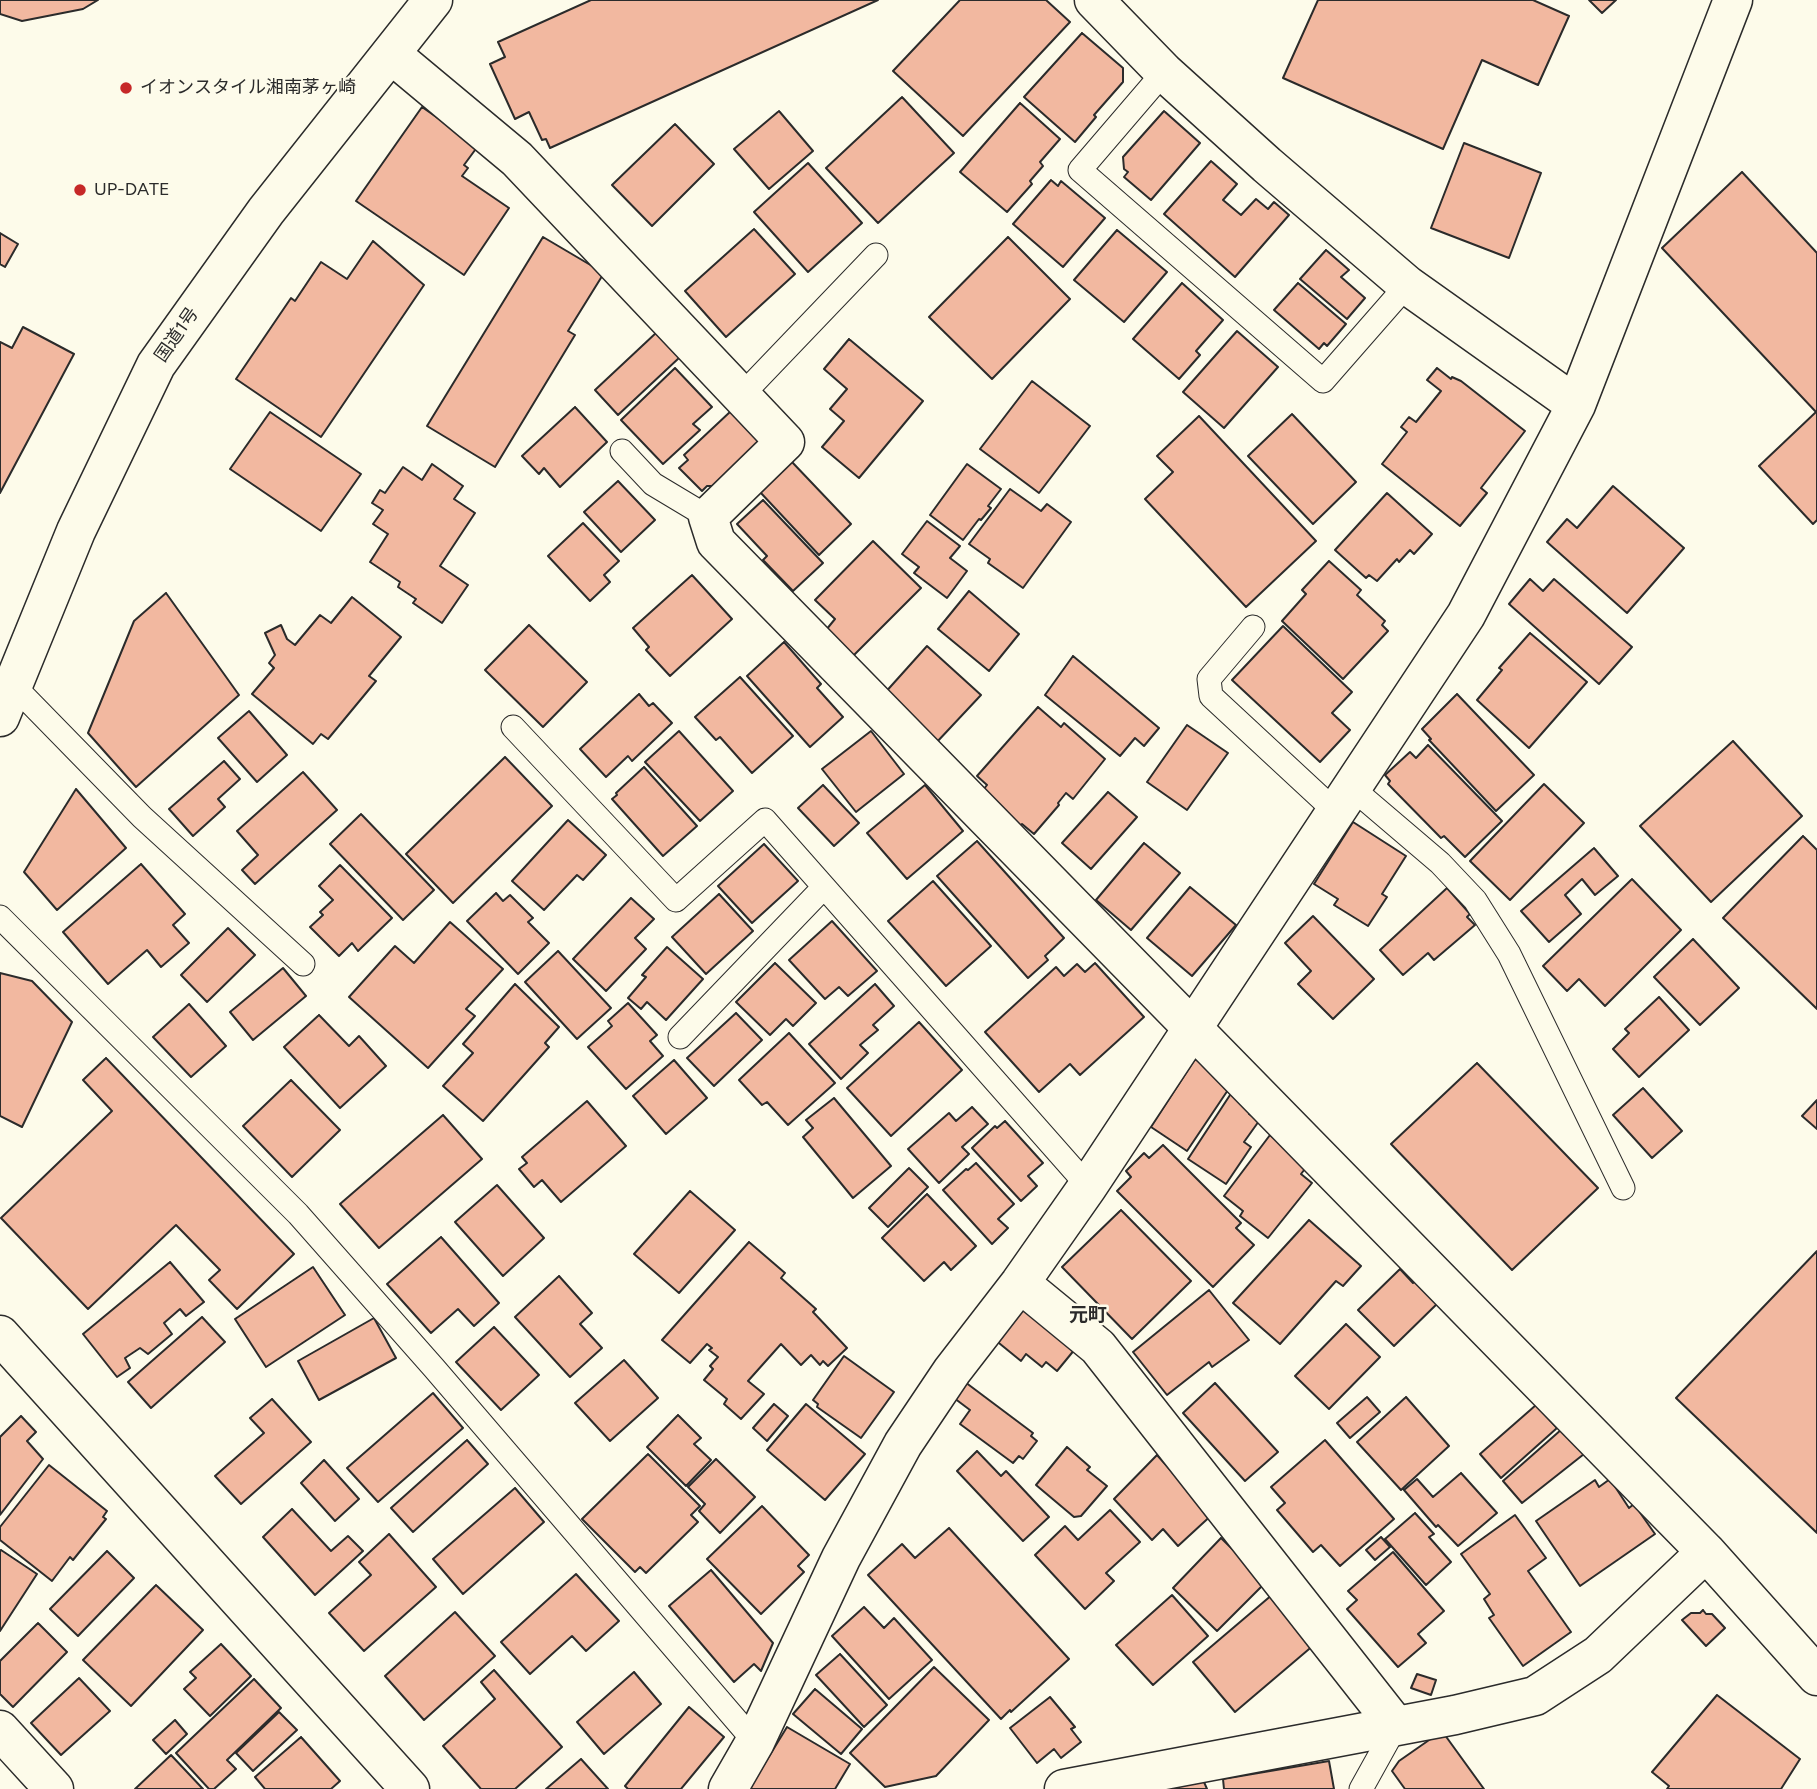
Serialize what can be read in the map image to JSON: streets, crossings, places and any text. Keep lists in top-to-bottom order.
{
  "streets": {
    "main road": ["国道1号"]
  },
  "districts": ["元町"],
  "places": ["イオンスタイル湘南茅ヶ崎", "UP-DATE"]
}
